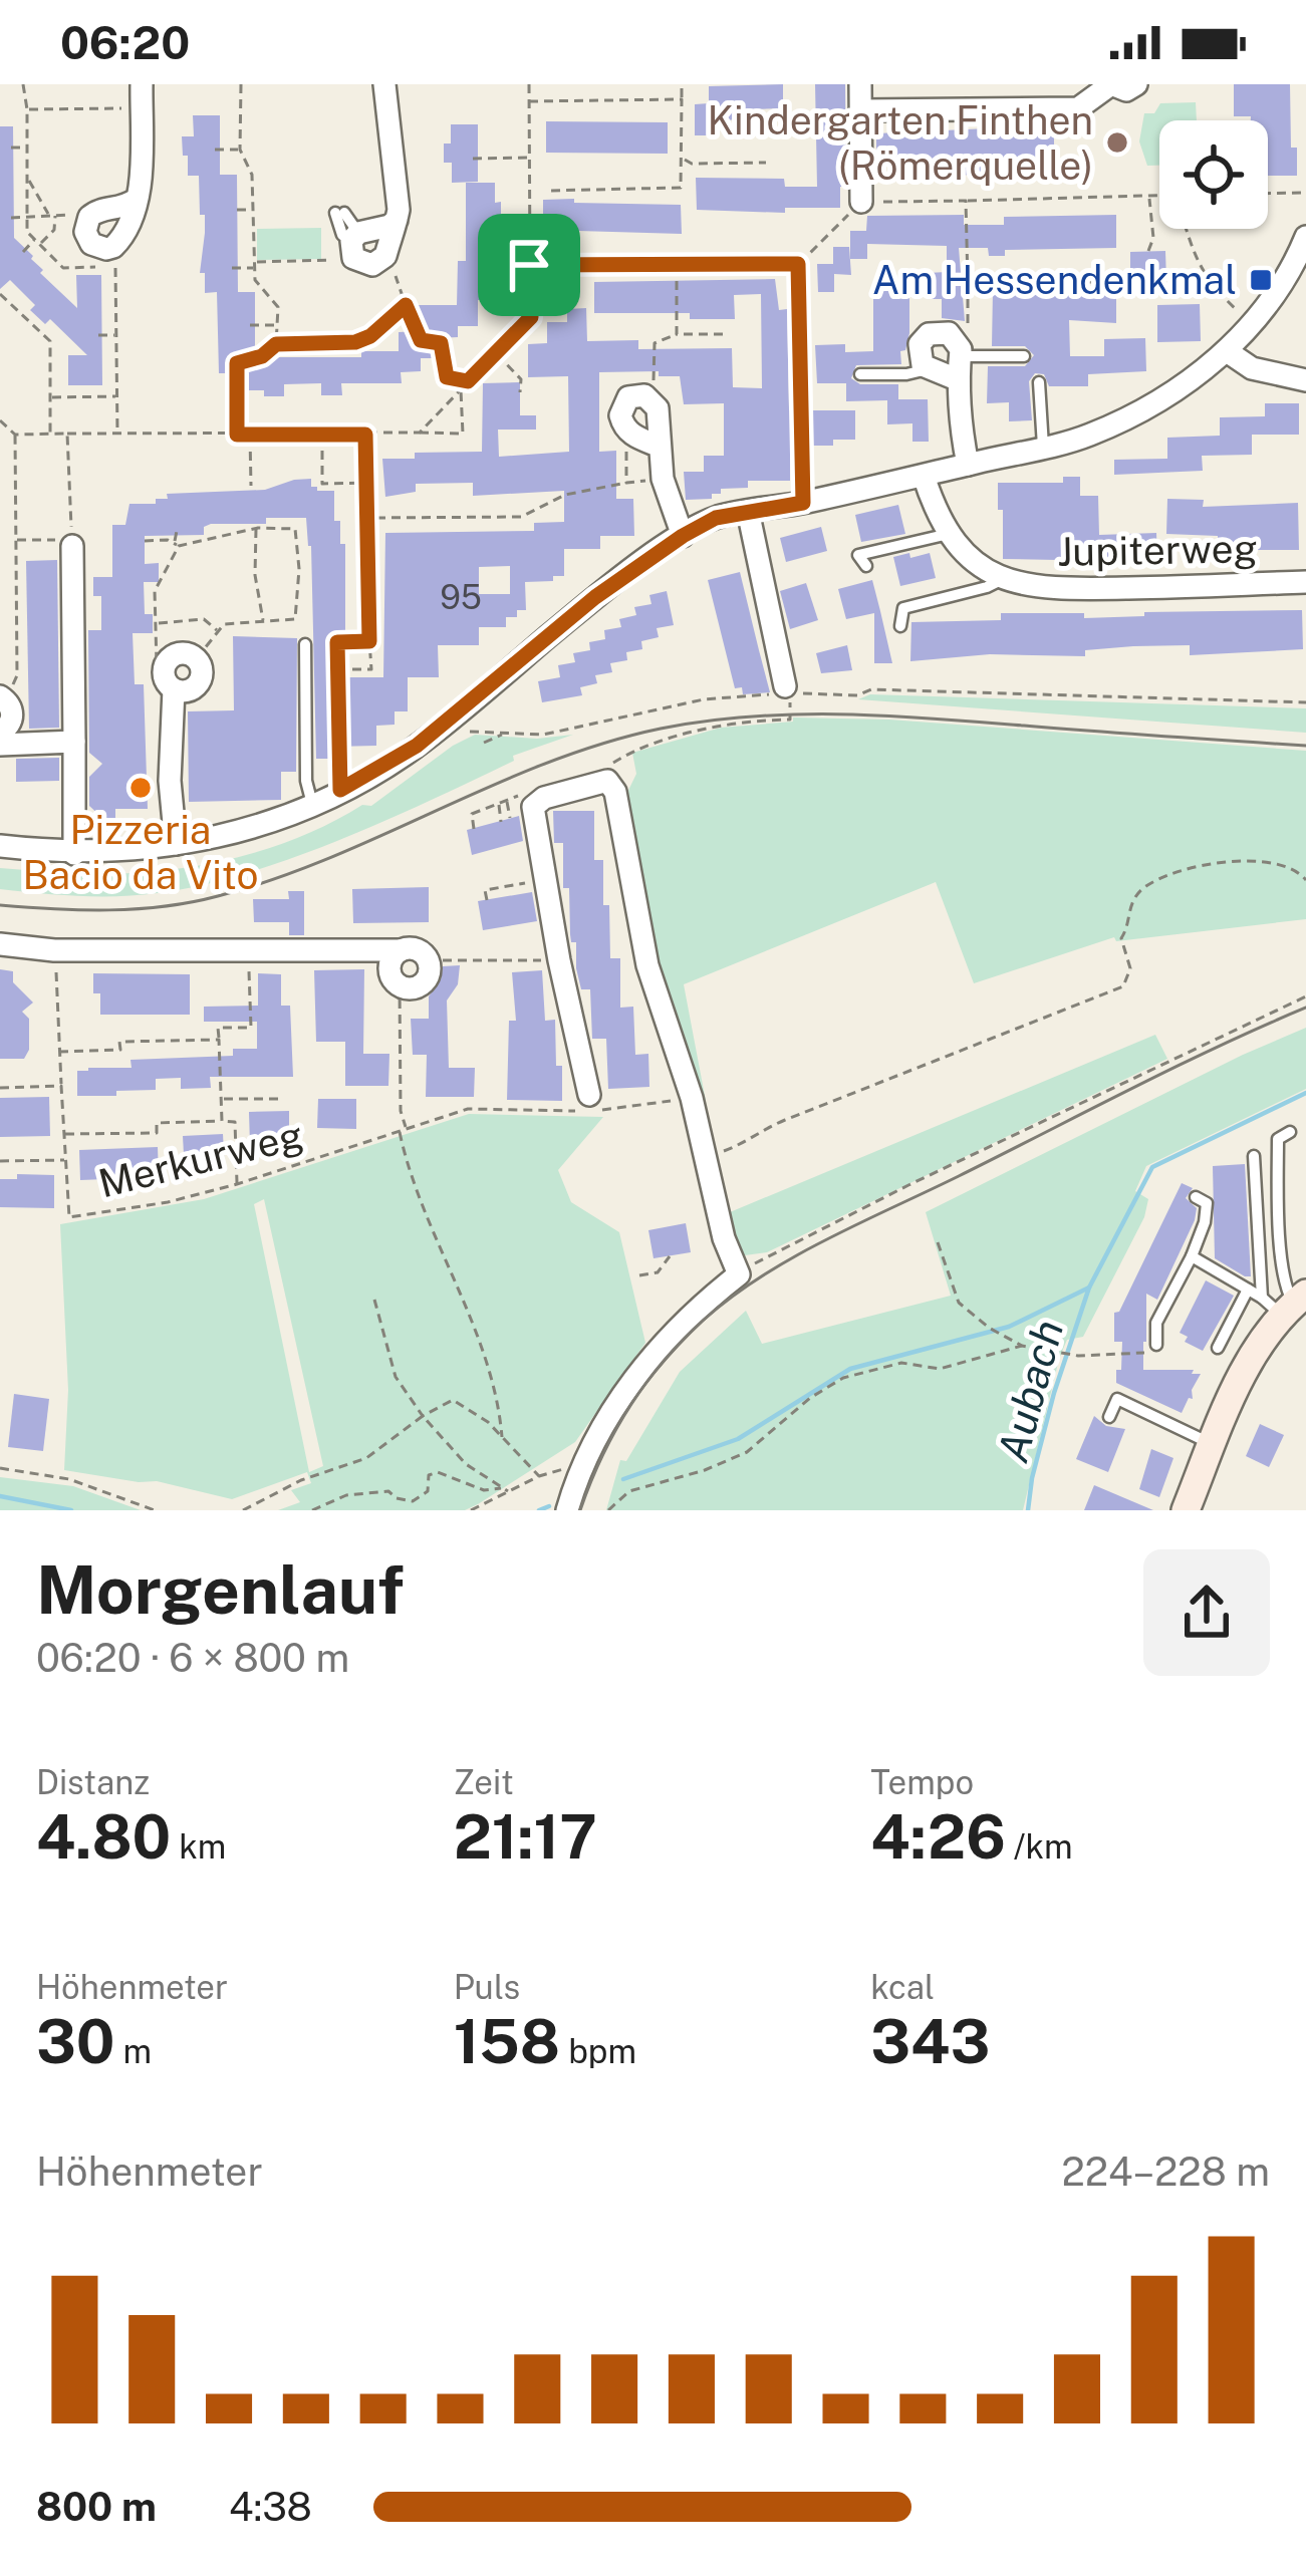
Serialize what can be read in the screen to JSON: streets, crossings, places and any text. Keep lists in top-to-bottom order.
{
  "streets": {
    "street": ["Jupiterweg"],
    "path": ["Merkurweg"]
  },
  "water": ["Aubach"],
  "places": {
    "other": ["Kindergarten Finthen (Römerquelle)", "Pizzeria Bacio da Vito"],
    "transit": ["Am Hessendenkmal"]
  },
  "house_numbers": ["95"],
  "page": {
    "status": "06:20",
    "heading": ["Morgenlauf", "06:20 · 6 × 800 m"],
    "stats": [
      ["Distanz", "4.80 km"],
      ["Zeit", "21:17"],
      ["Tempo", "4:26 /km"],
      ["Höhenmeter", "30 m"],
      ["Puls", "158 bpm"],
      ["kcal", "343"]
    ],
    "chart": ["Höhenmeter", "224–228 m"],
    "list": [
      {
        "name": "800 m",
        "note": "4:38"
      }
    ]
  }
}
